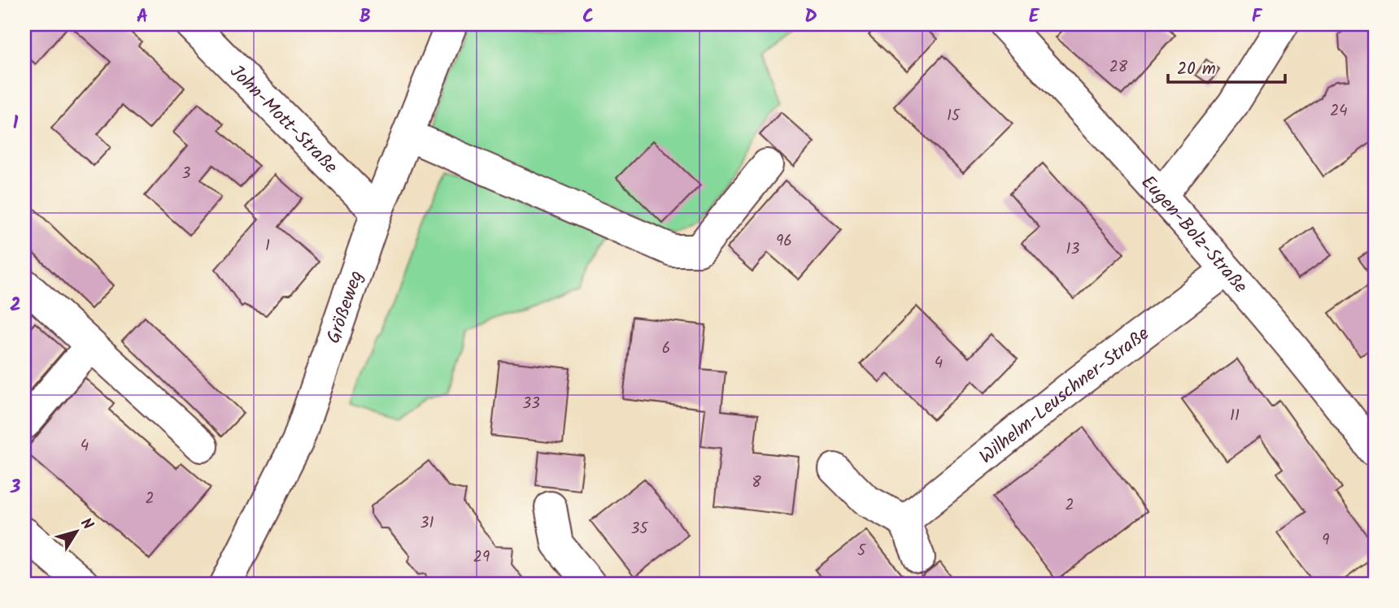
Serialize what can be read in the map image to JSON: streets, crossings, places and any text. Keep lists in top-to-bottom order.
{
  "streets": {
    "street": [
      "John-Mott-Straße",
      "Eugen-Bolz-Straße",
      "Größeweg",
      "Wilhelm-Leuschner-Straße"
    ]
  },
  "crossings": [
    ["John-Mott-Straße", "Größeweg"],
    ["Eugen-Bolz-Straße", "Wilhelm-Leuschner-Straße"]
  ],
  "house_numbers": [
    "28",
    "24",
    "15",
    "3",
    "96",
    "1",
    "13",
    "6",
    "4",
    "33",
    "11",
    "4",
    "8",
    "2",
    "2",
    "31",
    "35",
    "9",
    "5",
    "29"
  ],
  "scale_bar": "20 m",
  "north": "top right",
  "grid": {
    "columns": [
      "A",
      "B",
      "C",
      "D",
      "E",
      "F"
    ],
    "rows": ["1", "2", "3"]
  }
}
